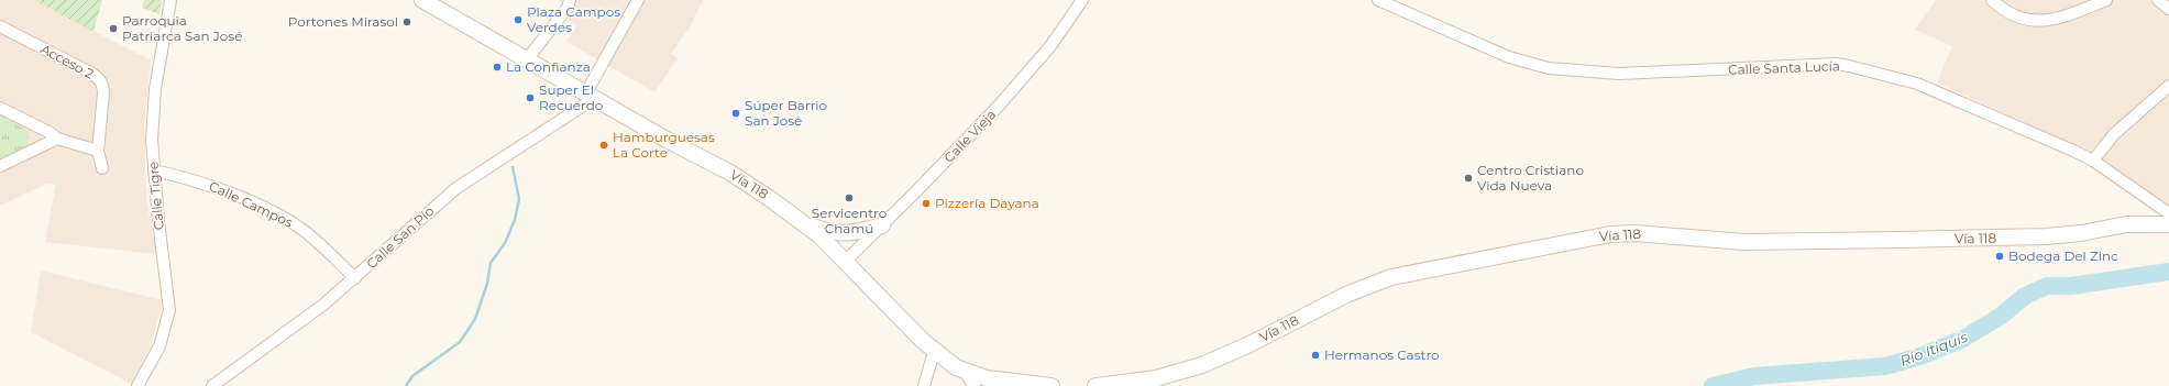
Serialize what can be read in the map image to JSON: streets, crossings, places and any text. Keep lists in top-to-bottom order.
{
  "streets": {
    "main road": ["Vía 118"],
    "street": [
      "Acceso 2",
      "Calle Santa Lucía",
      "Calle Vieja",
      "Calle Tigre",
      "Calle Campos",
      "Calle San Pío"
    ]
  },
  "crossings": [
    ["Calle Vieja", "Vía 118"],
    ["Vía 118", "Calle San Pío"],
    ["Calle Tigre", "Calle Campos"],
    ["Calle Campos", "Calle San Pío"]
  ],
  "water": ["Río Itiquís"],
  "places": [
    "Plaza Campos Verdes",
    "Portones Mirasol",
    "Parroquia Patriarca San José",
    "La Confianza",
    "Super El Recuerdo",
    "Súper Barrio San José",
    "Hamburguesas La Corte",
    "Centro Cristiano Vida Nueva",
    "Servicentro Chamú",
    "Pizzería Dayana",
    "Bodega Del Zinc",
    "Hermanos Castro"
  ]
}
